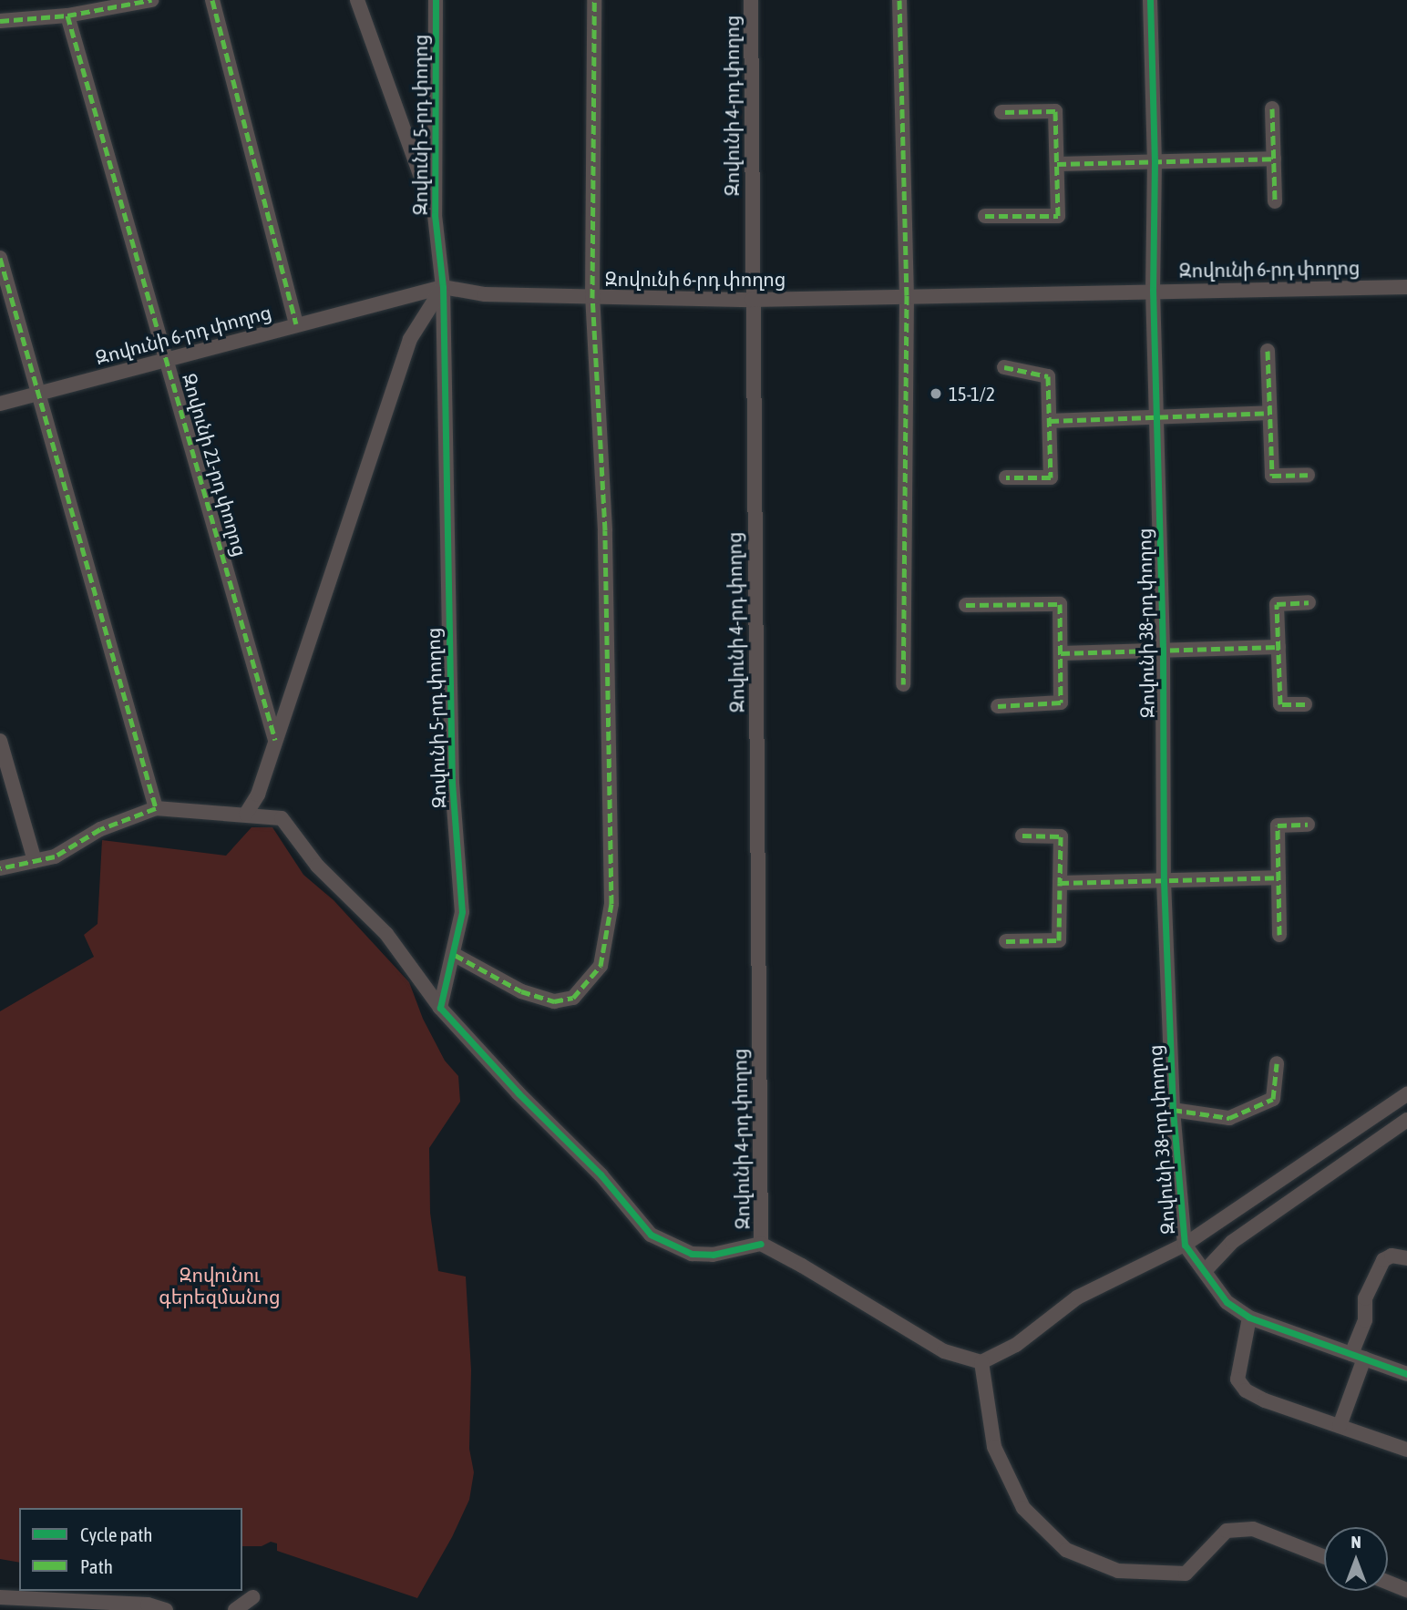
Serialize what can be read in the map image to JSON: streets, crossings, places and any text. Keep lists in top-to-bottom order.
{
  "streets": {
    "street": [
      "Զովունի 4-րդ փողոց",
      "Զովունի 5-րդ փողոց",
      "Զովունի 6-րդ փողոց",
      "Զովունի 21-րդ փողոց",
      "Զովունի 38-րդ փողոց"
    ]
  },
  "crossings": [
    ["Զովունի 4-րդ փողոց", "Զովունի 6-րդ փողոց"],
    ["Զովունի 5-րդ փողոց", "Զովունի 6-րդ փողոց"],
    ["Զովունի 6-րդ փողոց", "Զովունի 21-րդ փողոց"],
    ["Զովունի 6-րդ փողոց", "Զովունի 38-րդ փողոց"]
  ],
  "parks": ["Զովունու գերեզմանոց"],
  "places": ["15-1/2"],
  "legend": ["Cycle path", "Path"],
  "north": "top"
}
